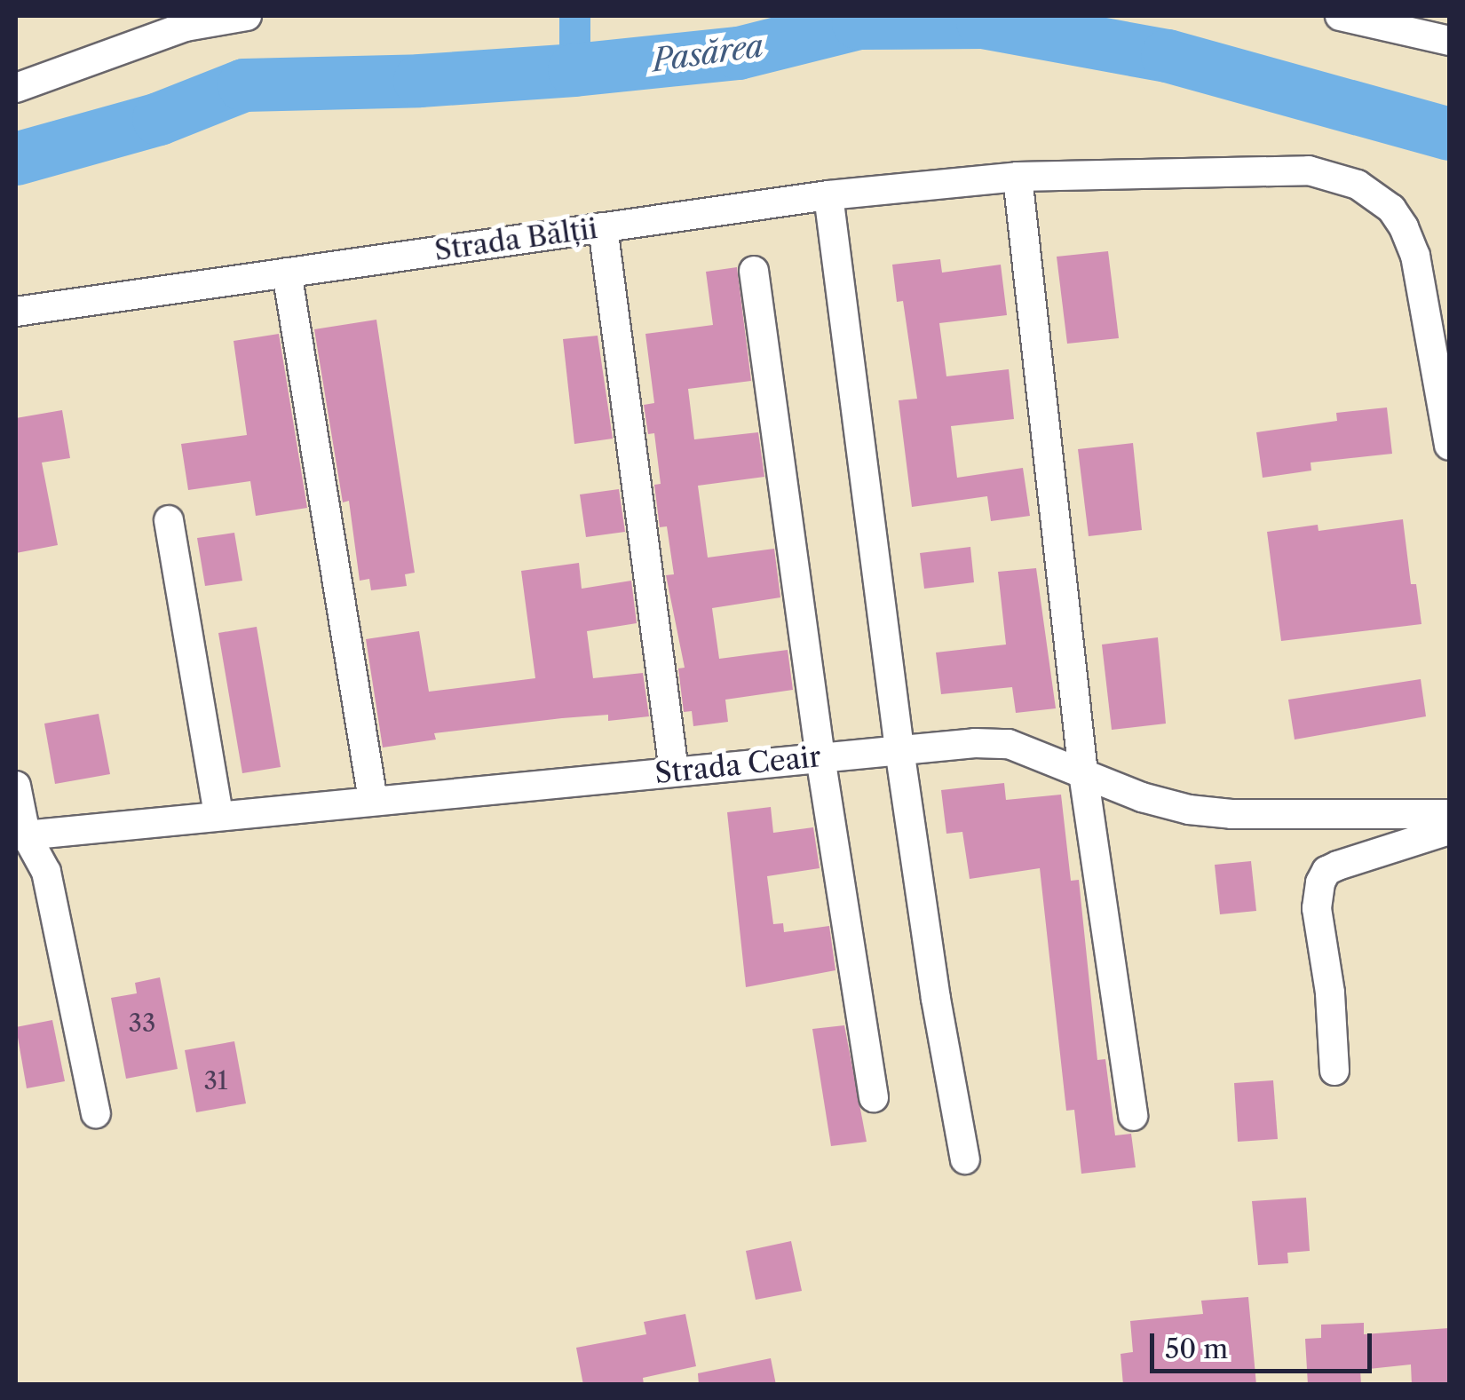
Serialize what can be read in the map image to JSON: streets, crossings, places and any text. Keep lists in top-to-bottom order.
{
  "streets": {
    "street": ["Strada Bălții", "Strada Ceair"]
  },
  "water": ["Pasărea"],
  "house_numbers": ["33", "31"],
  "scale_bar": "50 m"
}
